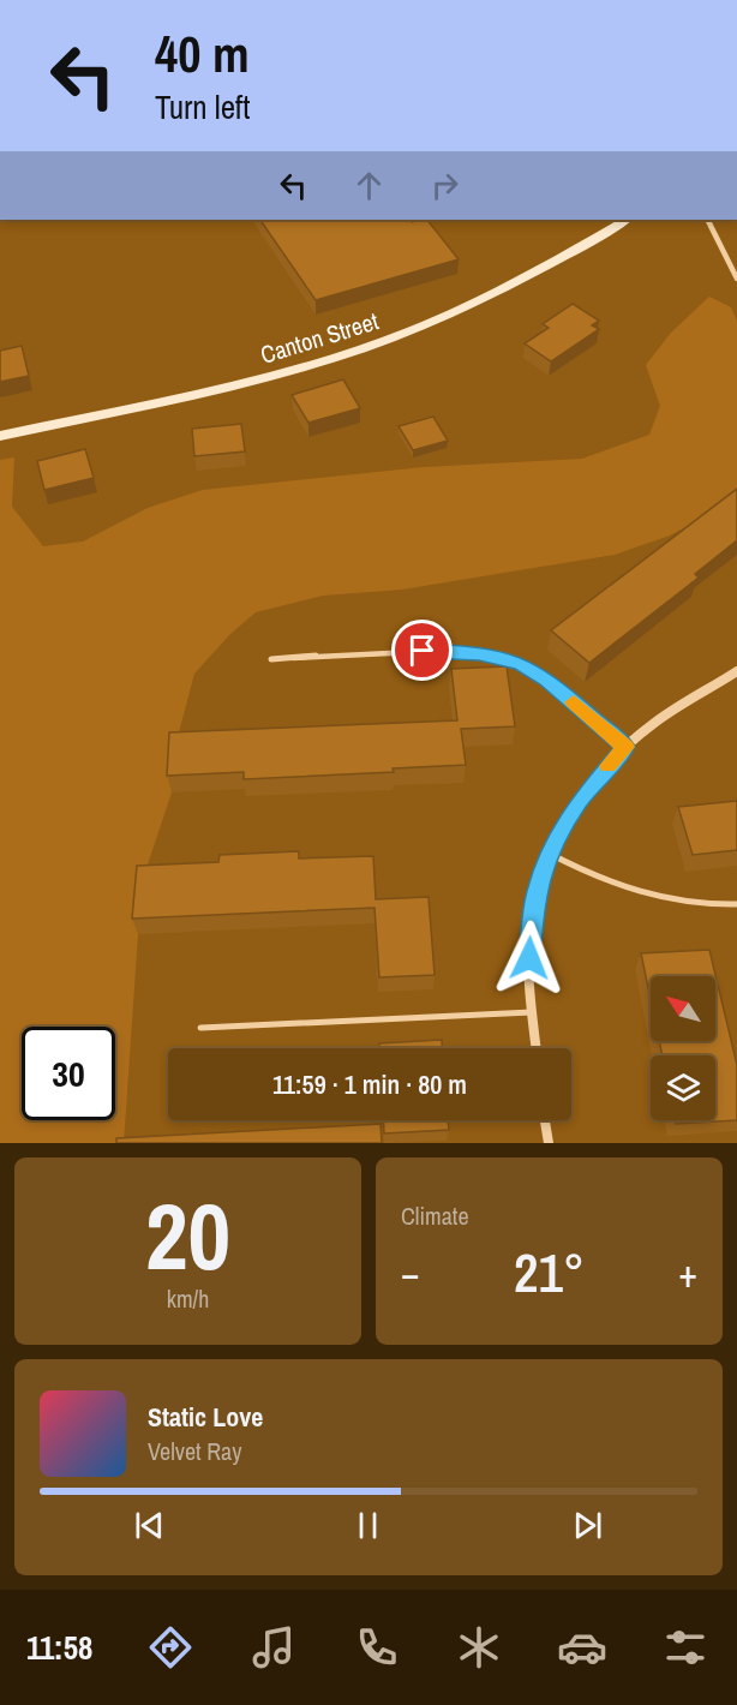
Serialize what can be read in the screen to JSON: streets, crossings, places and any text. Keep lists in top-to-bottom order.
{
  "streets": {
    "street": ["Canton Street"]
  },
  "north": "top left",
  "page": {
    "turn": ["40 m", "Turn left"],
    "limit": "30",
    "trip": "11:59 · 1 min · 80 m",
    "tile": [
      ["20", "km/h"],
      "Climate"
    ],
    "heat": ["−", "21°", "+"],
    "song": ["Static Love", "Velvet Ray"],
    "tabs": "11:58"
  }
}
